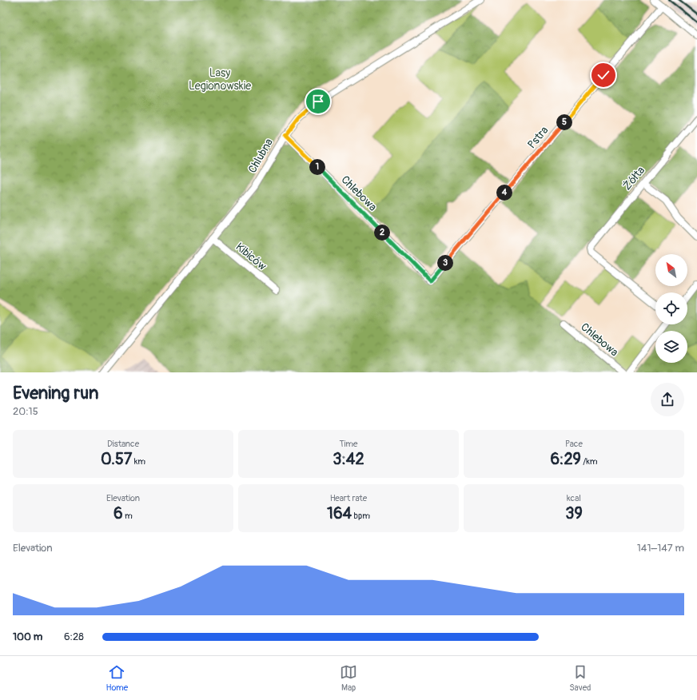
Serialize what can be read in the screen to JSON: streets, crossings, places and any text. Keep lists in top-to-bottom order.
{
  "streets": {
    "street": [
      "Pstra",
      "Chlubna",
      "Żółta",
      "Chlebowa",
      "Kibiców"
    ]
  },
  "crossings": [
    ["Pstra", "Chlebowa"],
    ["Chlubna", "Chlebowa"],
    ["Chlubna", "Kibiców"]
  ],
  "parks": ["Lasy Legionowskie"],
  "north": "top left",
  "page": {
    "pins": [
      "5",
      "1",
      "4",
      "2",
      "3"
    ],
    "heading": ["Evening run", "20:15"],
    "stats": [
      ["Distance", "0.57 km"],
      ["Time", "3:42"],
      ["Pace", "6:29 /km"],
      ["Elevation", "6 m"],
      ["Heart rate", "164 bpm"],
      ["kcal", "39"]
    ],
    "chart": ["Elevation", "141–147 m"],
    "list": [
      {
        "name": "100 m",
        "note": "6:28"
      }
    ],
    "tabs": ["Home", "Map", "Saved"]
  }
}
